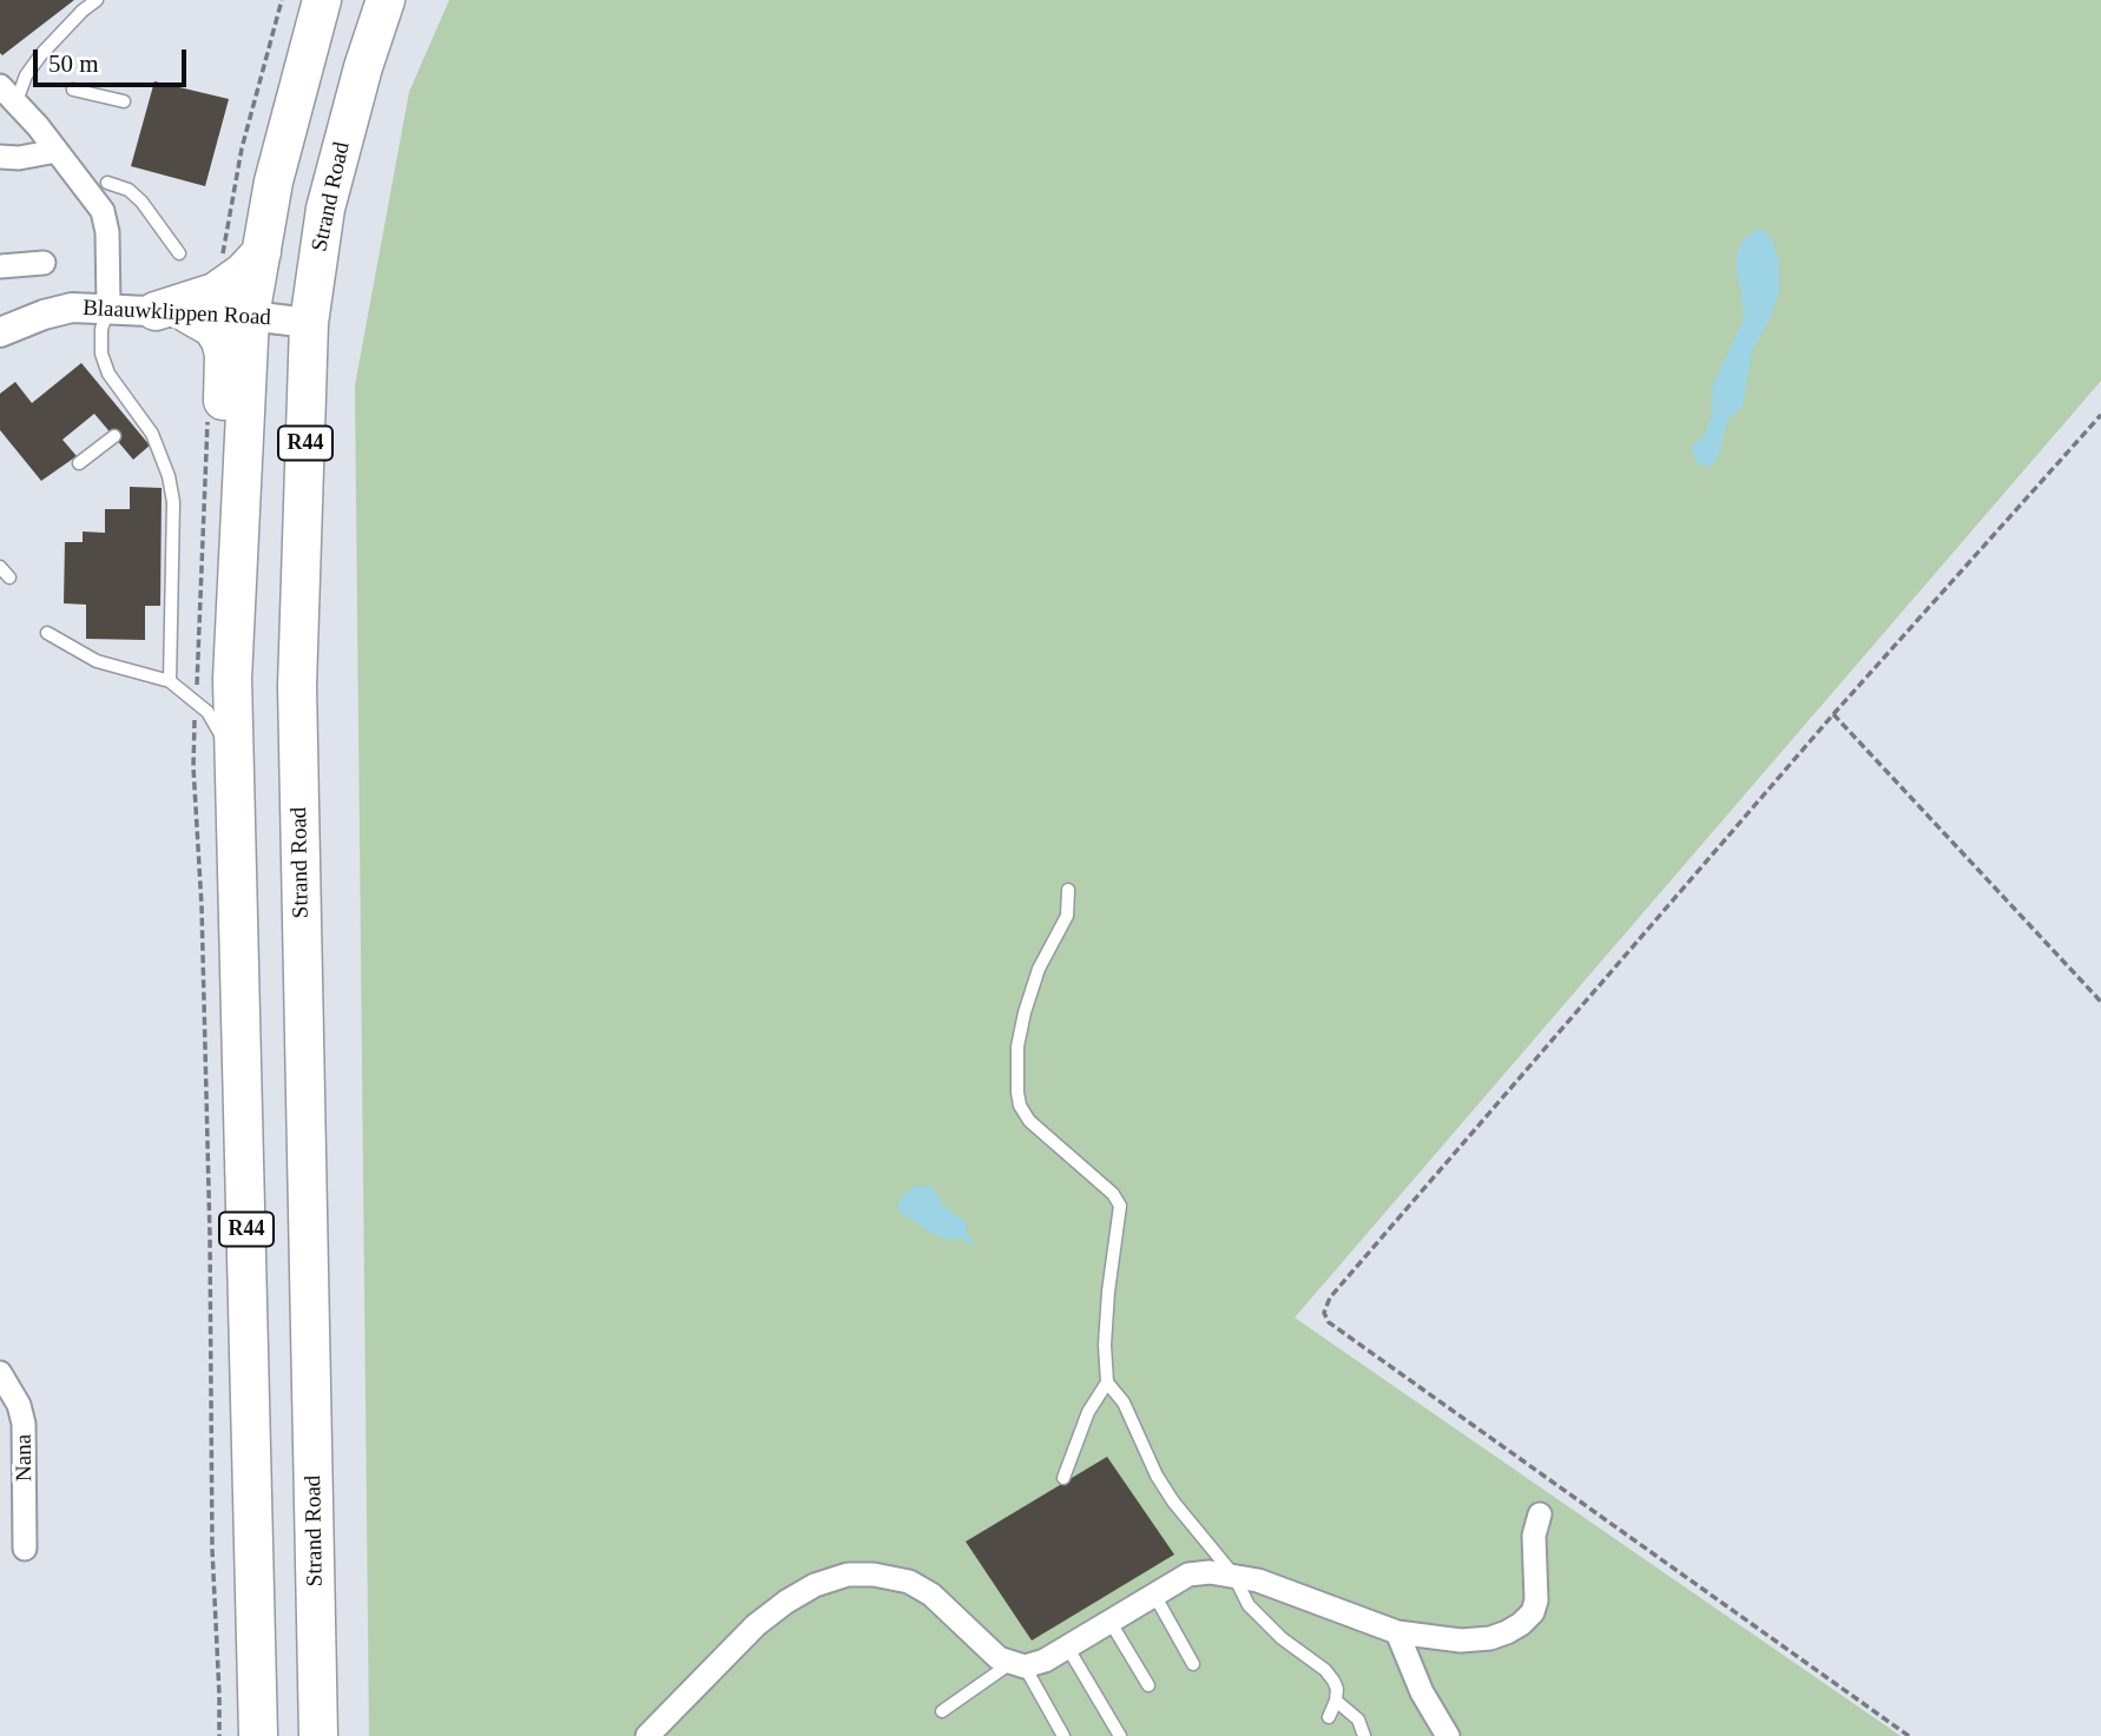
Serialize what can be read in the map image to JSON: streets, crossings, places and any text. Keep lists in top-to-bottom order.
{
  "streets": {
    "main road": ["Strand Road", "R44"],
    "street": ["Blaauwklippen Road", "Nana"]
  },
  "crossings": [
    ["Strand Road", "Blaauwklippen Road"],
    ["Blaauwklippen Road", "R44"]
  ],
  "scale_bar": "50 m"
}
